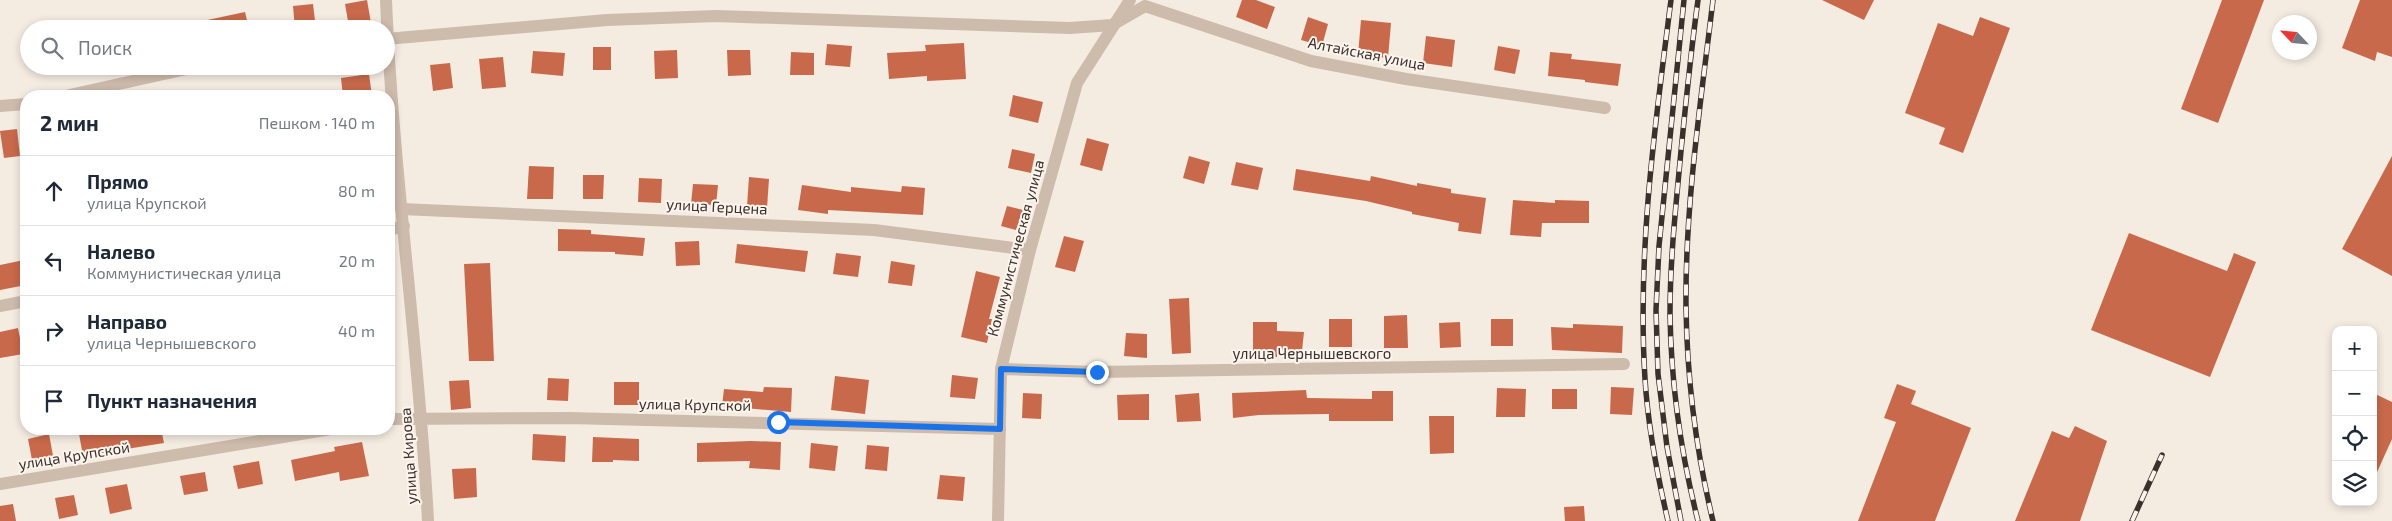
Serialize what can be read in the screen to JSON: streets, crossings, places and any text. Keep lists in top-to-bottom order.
{
  "streets": {
    "street": [
      "Алтайская улица",
      "улица Герцена",
      "Коммунистическая улица",
      "улица Чернышевского",
      "улица Крупской",
      "улица Кирова"
    ]
  },
  "crossings": [
    ["Алтайская улица", "Коммунистическая улица"],
    ["улица Герцена", "Коммунистическая улица"],
    ["улица Герцена", "улица Кирова"],
    ["Коммунистическая улица", "улица Чернышевского"],
    ["Коммунистическая улица", "улица Крупской"],
    ["улица Крупской", "улица Кирова"]
  ],
  "north": "top left",
  "page": {
    "search": "Поиск",
    "heading": ["2 мин", "Пешком · 140 m"],
    "list": [
      ["Прямо", "улица Крупской", "80 m"],
      ["Налево", "Коммунистическая улица", "20 m"],
      ["Направо", "улица Чернышевского", "40 m"],
      "Пункт назначения"
    ],
    "map_buttons": ["+", "−"]
  }
}
